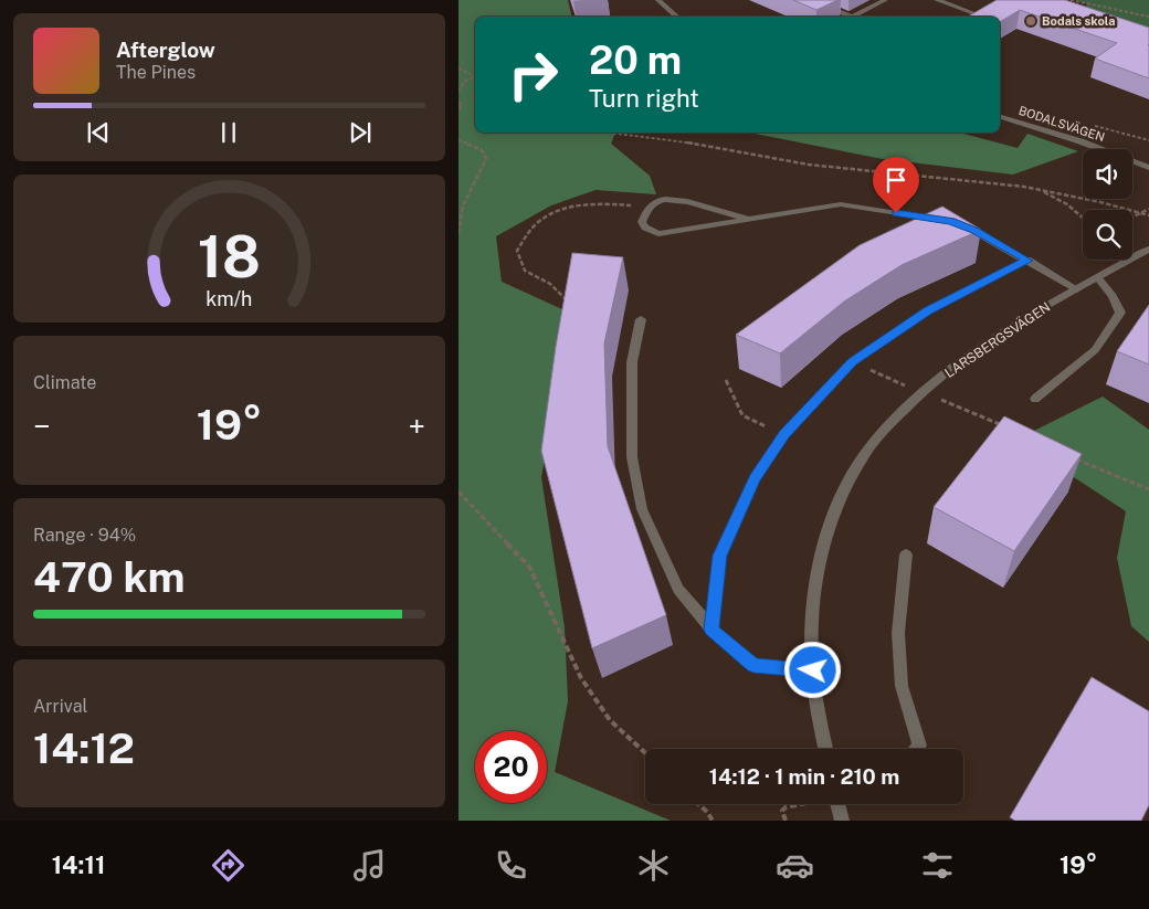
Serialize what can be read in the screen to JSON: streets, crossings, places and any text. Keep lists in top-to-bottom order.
{
  "streets": {
    "street": ["BODALSVÄGEN", "LARSBERGSVÄGEN"]
  },
  "places": ["Bodals skola"],
  "page": {
    "turn": ["20 m", "Turn right"],
    "song": ["Afterglow", "The Pines"],
    "tile": [
      "Climate",
      ["Range · 94%", "470 km"],
      ["Arrival", "14:12"]
    ],
    "heat": ["−", "19°", "+"],
    "limit": "20",
    "trip": "14:12 · 1 min · 210 m",
    "tabs": ["14:11", "19°"],
    "gauge": ["18", "km/h"]
  }
}
